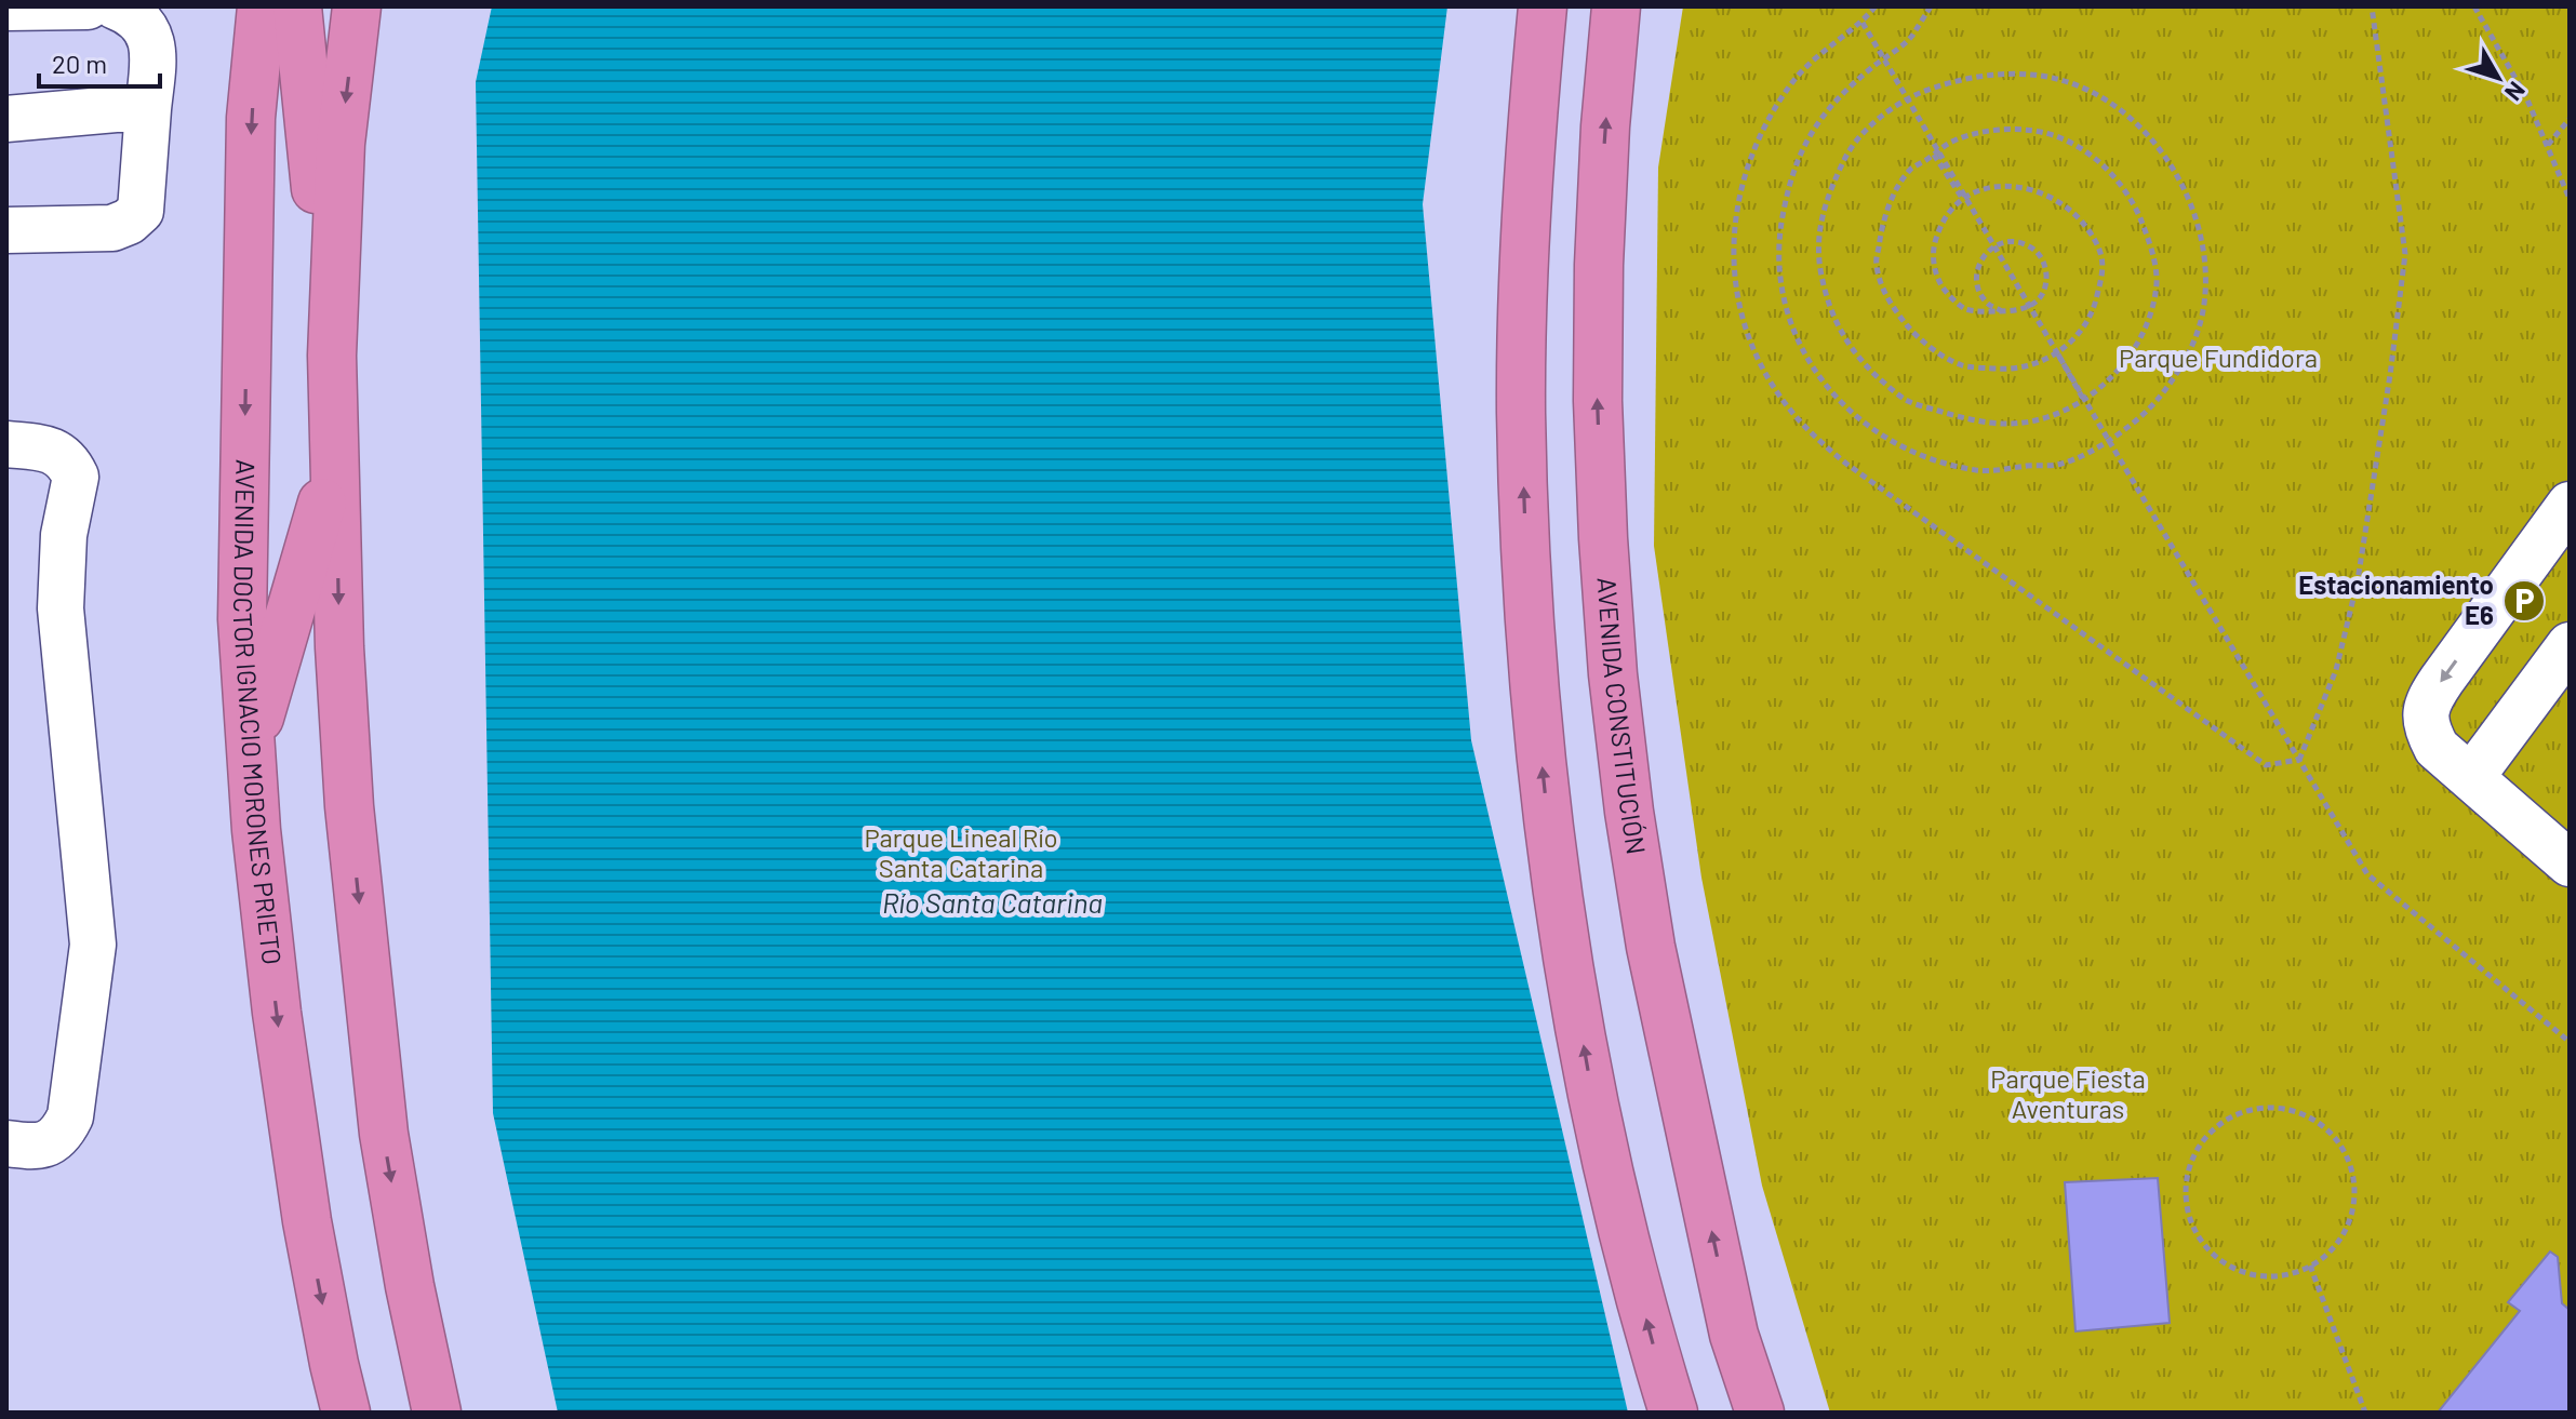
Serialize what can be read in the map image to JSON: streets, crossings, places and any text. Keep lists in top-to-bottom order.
{
  "streets": {
    "highway": ["AVENIDA DOCTOR IGNACIO MORONES PRIETO", "AVENIDA CONSTITUCIÓN"]
  },
  "water": ["Río Santa Catarina"],
  "parks": ["Parque Fundidora", "Parque Lineal Río Santa Catarina", "Parque Fiesta Aventuras"],
  "places": {
    "parking": ["Estacionamiento E6"]
  },
  "scale_bar": "20 m",
  "north": "bottom right"
}
